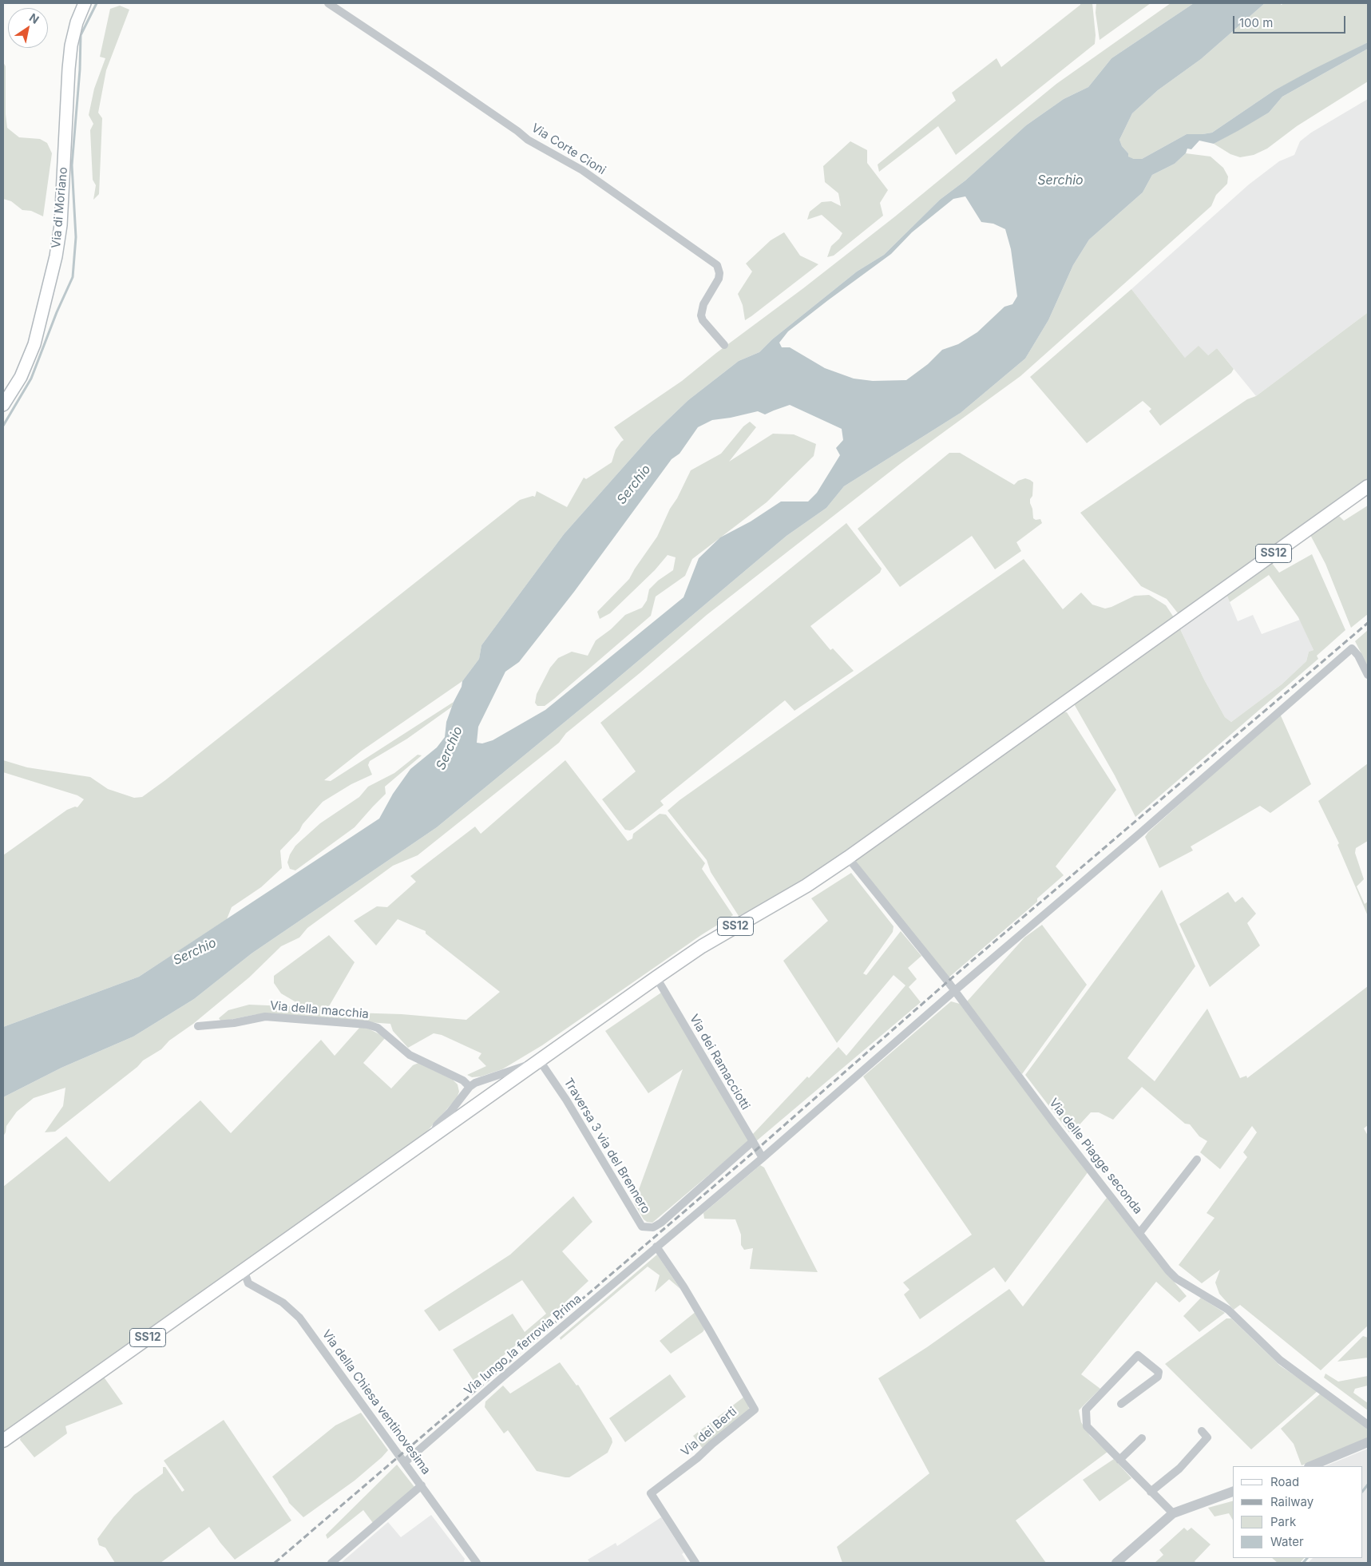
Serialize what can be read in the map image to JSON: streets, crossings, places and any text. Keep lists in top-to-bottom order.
{
  "streets": {
    "main road": ["Via di Moriano", "SS12"],
    "street": [
      "Via Corte Cioni",
      "Via della macchia",
      "Via dei Ramacciotti",
      "Traversa 3 via del Brennero",
      "Via delle Piagge seconda",
      "Via lungo la ferrovia Prima",
      "Via della Chiesa ventinovesima",
      "Via dei Berti"
    ]
  },
  "crossings": [
    ["SS12", "Via dei Ramacciotti"],
    ["SS12", "Traversa 3 via del Brennero"],
    ["SS12", "Via delle Piagge seconda"],
    ["SS12", "Via della Chiesa ventinovesima"],
    ["Via dei Ramacciotti", "Traversa 3 via del Brennero"],
    ["Via dei Ramacciotti", "Via lungo la ferrovia Prima"],
    ["Via delle Piagge seconda", "Via lungo la ferrovia Prima"],
    ["Via lungo la ferrovia Prima", "Via della Chiesa ventinovesima"],
    ["Via lungo la ferrovia Prima", "Via dei Berti"]
  ],
  "water": ["Serchio"],
  "legend": [
    "Road",
    "Railway",
    "Park",
    "Water"
  ],
  "scale_bar": "100 m",
  "north": "top right"
}
